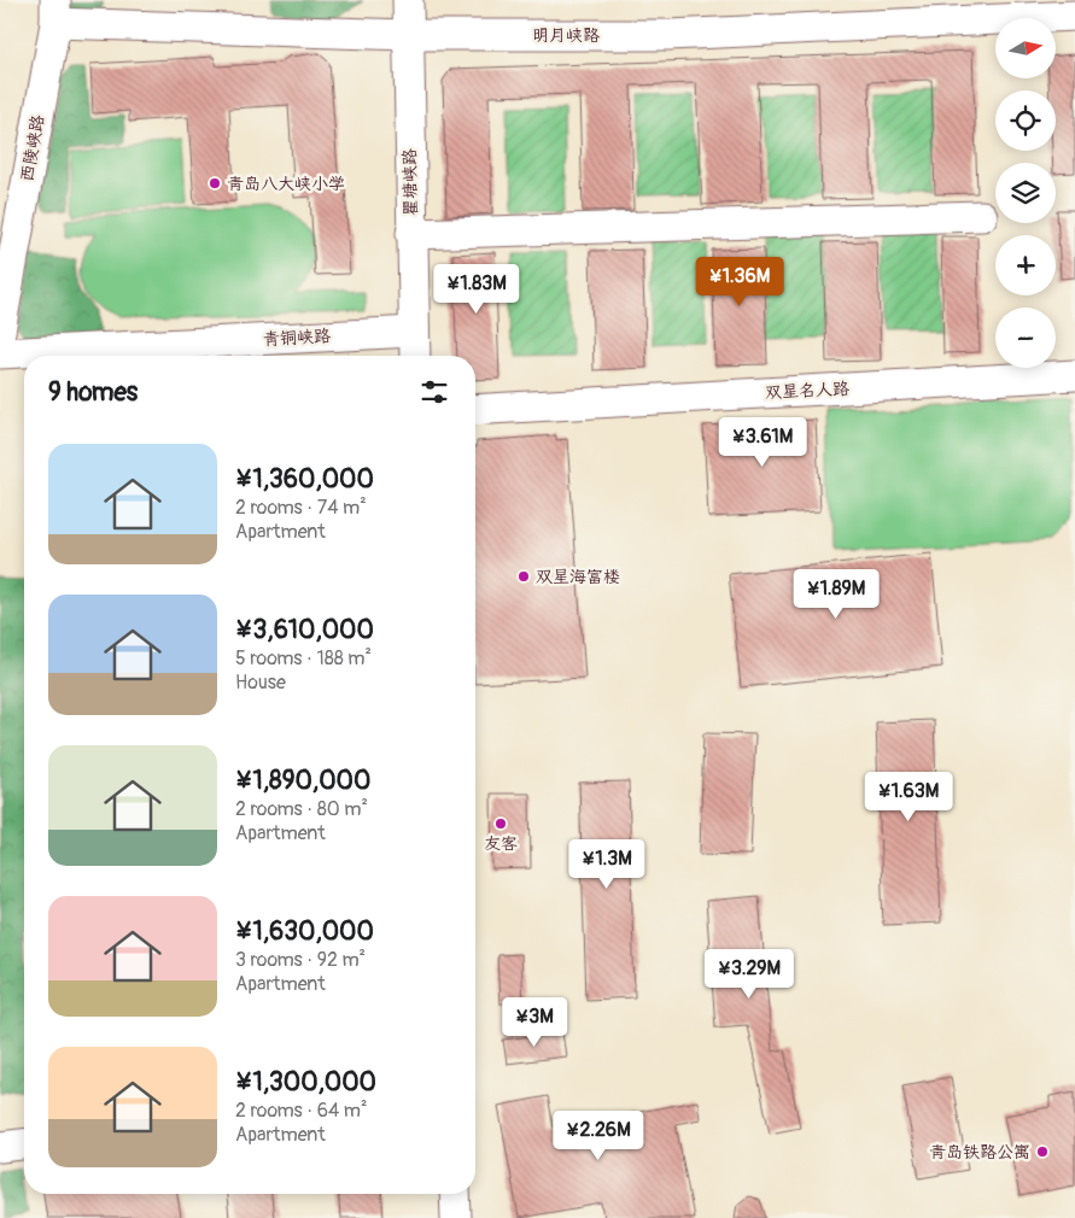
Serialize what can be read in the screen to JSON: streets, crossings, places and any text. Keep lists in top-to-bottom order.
{
  "streets": {
    "street": [
      "明月峡路",
      "西陵峡路",
      "瞿塘峡路",
      "青铜峡路",
      "双星名人路"
    ]
  },
  "crossings": [
    ["明月峡路", "西陵峡路"],
    ["明月峡路", "瞿塘峡路"],
    ["瞿塘峡路", "青铜峡路"]
  ],
  "places": [
    "青岛八大峡小学",
    "双星海富楼",
    "友客",
    "青岛铁路公寓"
  ],
  "north": "right",
  "page": {
    "map_buttons": ["+", "−"],
    "price": [
      "¥1.36M",
      "¥1.83M",
      "¥3.61M",
      "¥1.89M",
      "¥1.63M",
      "¥1.3M",
      "¥3.29M",
      "¥3M",
      "¥2.26M"
    ],
    "heading": "9 homes",
    "list": [
      {
        "name": "¥1,360,000",
        "note": "2 rooms · 74 m² · Apartment"
      },
      {
        "name": "¥3,610,000",
        "note": "5 rooms · 188 m² · House"
      },
      {
        "name": "¥1,890,000",
        "note": "2 rooms · 80 m² · Apartment"
      },
      {
        "name": "¥1,630,000",
        "note": "3 rooms · 92 m² · Apartment"
      },
      {
        "name": "¥1,300,000",
        "note": "2 rooms · 64 m² · Apartment"
      }
    ]
  }
}
